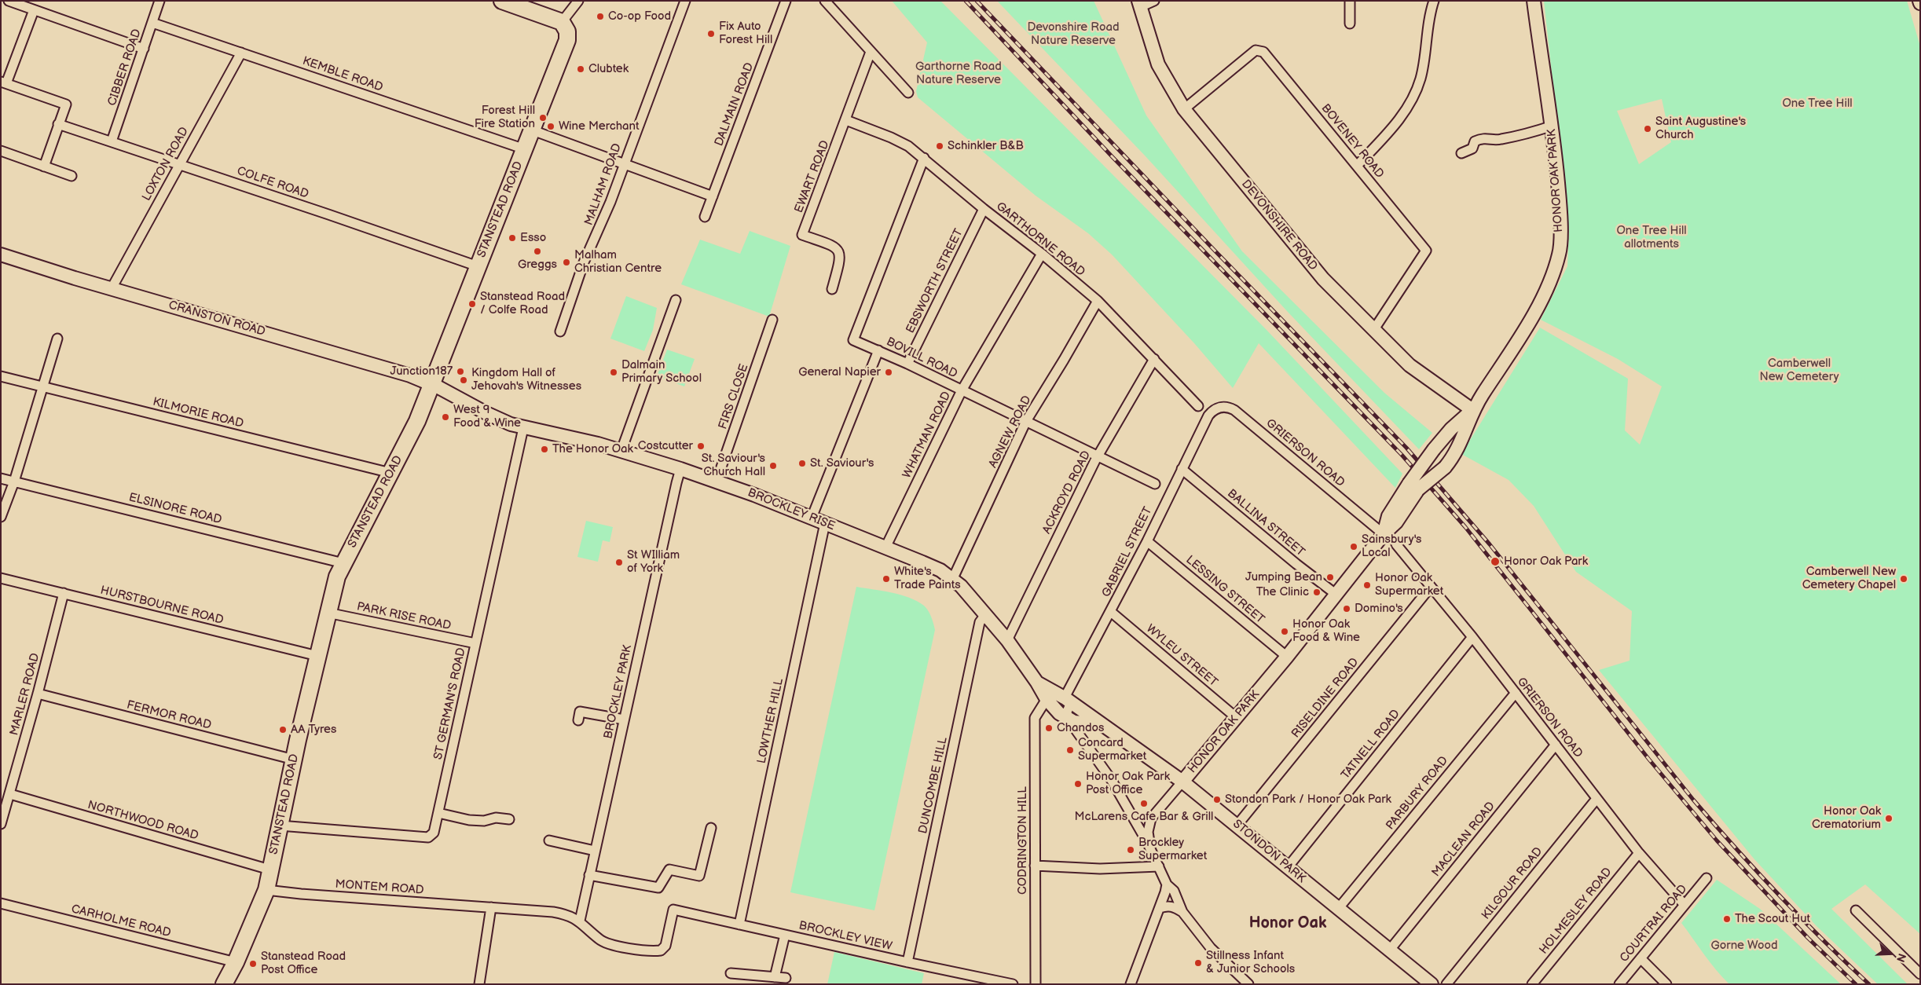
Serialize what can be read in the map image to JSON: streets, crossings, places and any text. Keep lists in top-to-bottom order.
{
  "streets": {
    "highway": ["STANSTEAD ROAD"],
    "main road": [
      "HONOR OAK PARK",
      "DEVONSHIRE ROAD",
      "CRANSTON ROAD",
      "BROCKLEY RISE",
      "STONDON PARK"
    ],
    "street": [
      "CIBBER ROAD",
      "KEMBLE ROAD",
      "DALMAIN ROAD",
      "BOVENEY ROAD",
      "LOXTON ROAD",
      "EWART ROAD",
      "COLFE ROAD",
      "MALHAM ROAD",
      "GARTHORNE ROAD",
      "EBSWORTH STREET",
      "BOVILL ROAD",
      "FIRS CLOSE",
      "KILMORIE ROAD",
      "AGNEW ROAD",
      "WHATMAN ROAD",
      "GRIERSON ROAD",
      "ACKROYD ROAD",
      "ELSINORE ROAD",
      "BALLINA STREET",
      "GABRIEL STREET",
      "LESSING STREET",
      "HURSTBOURNE ROAD",
      "PARK RISE ROAD",
      "WYLEU STREET",
      "BROCKLEY PARK",
      "MARLER ROAD",
      "RISELDINE ROAD",
      "ST GERMAN'S ROAD",
      "FERMOR ROAD",
      "LOWTHER HILL",
      "TATNELL ROAD",
      "DUNCOMBE HILL",
      "PARBURY ROAD",
      "NORTHWOOD ROAD",
      "MACLEAN ROAD",
      "CODRINGTON HILL",
      "KILGOUR ROAD",
      "MONTEM ROAD",
      "HOLMESLEY ROAD",
      "CARHOLME ROAD",
      "COURTRAI ROAD",
      "BROCKLEY VIEW"
    ]
  },
  "crossings": [
    ["CIBBER ROAD", "KEMBLE ROAD"],
    ["CIBBER ROAD", "COLFE ROAD"],
    ["KEMBLE ROAD", "LOXTON ROAD"],
    ["KEMBLE ROAD", "STANSTEAD ROAD"],
    ["BOVENEY ROAD", "DEVONSHIRE ROAD"],
    ["LOXTON ROAD", "COLFE ROAD"],
    ["LOXTON ROAD", "CRANSTON ROAD"],
    ["EWART ROAD", "GARTHORNE ROAD"],
    ["HONOR OAK PARK", "DEVONSHIRE ROAD"],
    ["HONOR OAK PARK", "GRIERSON ROAD"],
    ["HONOR OAK PARK", "BALLINA STREET"],
    ["HONOR OAK PARK", "LESSING STREET"],
    ["HONOR OAK PARK", "WYLEU STREET"],
    ["HONOR OAK PARK", "STONDON PARK"],
    ["COLFE ROAD", "STANSTEAD ROAD"],
    ["STANSTEAD ROAD", "CRANSTON ROAD"],
    ["STANSTEAD ROAD", "KILMORIE ROAD"],
    ["STANSTEAD ROAD", "ELSINORE ROAD"],
    ["STANSTEAD ROAD", "BROCKLEY RISE"],
    ["STANSTEAD ROAD", "HURSTBOURNE ROAD"],
    ["STANSTEAD ROAD", "PARK RISE ROAD"],
    ["STANSTEAD ROAD", "ST GERMAN'S ROAD"],
    ["STANSTEAD ROAD", "FERMOR ROAD"],
    ["STANSTEAD ROAD", "NORTHWOOD ROAD"],
    ["STANSTEAD ROAD", "MONTEM ROAD"],
    ["STANSTEAD ROAD", "CARHOLME ROAD"],
    ["GARTHORNE ROAD", "EBSWORTH STREET"],
    ["GARTHORNE ROAD", "BOVILL ROAD"],
    ["GARTHORNE ROAD", "AGNEW ROAD"],
    ["GARTHORNE ROAD", "WHATMAN ROAD"],
    ["GARTHORNE ROAD", "ACKROYD ROAD"],
    ["EBSWORTH STREET", "BOVILL ROAD"],
    ["CRANSTON ROAD", "BROCKLEY RISE"],
    ["BOVILL ROAD", "AGNEW ROAD"],
    ["BOVILL ROAD", "WHATMAN ROAD"],
    ["BOVILL ROAD", "ACKROYD ROAD"],
    ["FIRS CLOSE", "BROCKLEY RISE"],
    ["AGNEW ROAD", "BROCKLEY RISE"],
    ["WHATMAN ROAD", "BROCKLEY RISE"],
    ["GRIERSON ROAD", "GABRIEL STREET"],
    ["GRIERSON ROAD", "RISELDINE ROAD"],
    ["GRIERSON ROAD", "TATNELL ROAD"],
    ["GRIERSON ROAD", "PARBURY ROAD"],
    ["GRIERSON ROAD", "MACLEAN ROAD"],
    ["GRIERSON ROAD", "KILGOUR ROAD"],
    ["GRIERSON ROAD", "HOLMESLEY ROAD"],
    ["GRIERSON ROAD", "COURTRAI ROAD"],
    ["ACKROYD ROAD", "BROCKLEY RISE"],
    ["BROCKLEY RISE", "BROCKLEY PARK"],
    ["BROCKLEY RISE", "ST GERMAN'S ROAD"],
    ["BROCKLEY RISE", "LOWTHER HILL"],
    ["BROCKLEY RISE", "DUNCOMBE HILL"],
    ["BROCKLEY RISE", "STONDON PARK"],
    ["BALLINA STREET", "GABRIEL STREET"],
    ["GABRIEL STREET", "LESSING STREET"],
    ["GABRIEL STREET", "WYLEU STREET"],
    ["GABRIEL STREET", "STONDON PARK"],
    ["HURSTBOURNE ROAD", "MARLER ROAD"],
    ["PARK RISE ROAD", "ST GERMAN'S ROAD"],
    ["BROCKLEY PARK", "MONTEM ROAD"],
    ["BROCKLEY PARK", "BROCKLEY VIEW"],
    ["MARLER ROAD", "FERMOR ROAD"],
    ["MARLER ROAD", "NORTHWOOD ROAD"],
    ["RISELDINE ROAD", "STONDON PARK"],
    ["LOWTHER HILL", "BROCKLEY VIEW"],
    ["TATNELL ROAD", "STONDON PARK"],
    ["DUNCOMBE HILL", "BROCKLEY VIEW"],
    ["PARBURY ROAD", "STONDON PARK"],
    ["MACLEAN ROAD", "STONDON PARK"],
    ["MONTEM ROAD", "BROCKLEY VIEW"]
  ],
  "districts": ["Honor Oak"],
  "parks": [
    "Devonshire Road Nature Reserve",
    "Garthorne Road Nature Reserve",
    "One Tree Hill",
    "One Tree Hill allotments",
    "Camberwell New Cemetery",
    "Gorne Wood"
  ],
  "places": [
    "Co-op Food",
    "Fix Auto Forest Hill",
    "Clubtek",
    "Forest Hill Fire Station",
    "Wine Merchant",
    "Saint Augustine's Church",
    "Schinkler B&B",
    "Esso",
    "Greggs",
    "Malham Christian Centre",
    "Stanstead Road / Colfe Road",
    "Junction187",
    "Dalmain Primary School",
    "General Napier",
    "Kingdom Hall of Jehovah's Witnesses",
    "West 9 Food & Wine",
    "Costcutter",
    "The Honor Oak",
    "St. Saviour's",
    "St. Saviour's Church Hall",
    "Sainsbury's Local",
    "Honor Oak Park",
    "St WIlliam of York",
    "Jumping Bean",
    "White's Trade Paints",
    "Camberwell New Cemetery Chapel",
    "Honor Oak Supermarket",
    "The Clinic",
    "Domino's",
    "Honor Oak Food & Wine",
    "Chandos",
    "AA Tyres",
    "Concard Supermarket",
    "Honor Oak Park Post Office",
    "Stondon Park / Honor Oak Park",
    "McLarens Cafe Bar & Grill",
    "Honor Oak Crematorium",
    "Brockley Supermarket",
    "The Scout Hut",
    "Stillness Infant & Junior Schools",
    "Stanstead Road Post Office"
  ],
  "north": "right"
}
